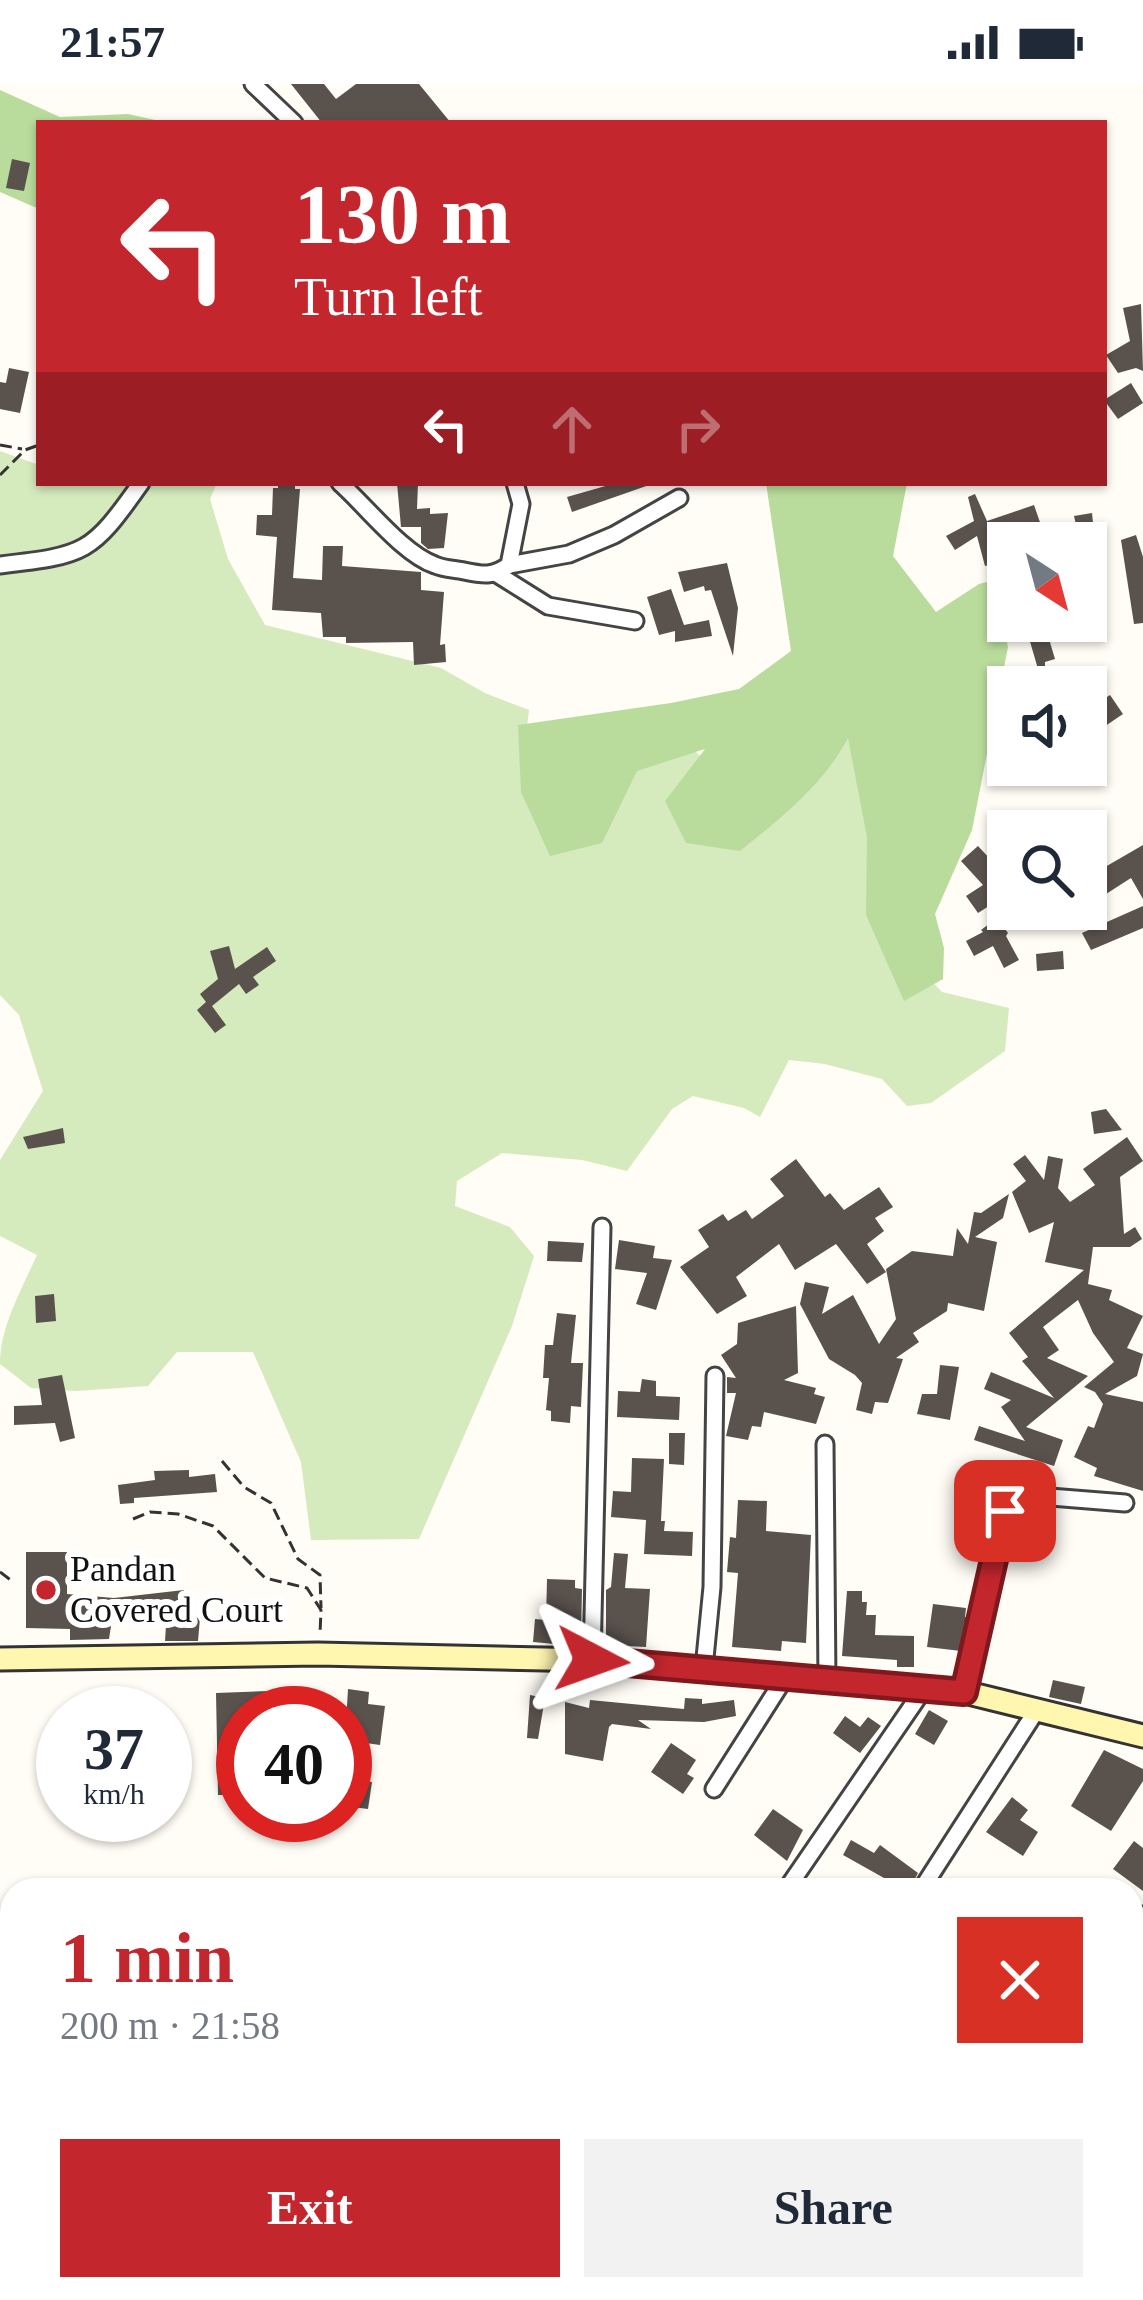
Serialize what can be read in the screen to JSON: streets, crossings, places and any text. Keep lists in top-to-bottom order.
{
  "places": ["Pandan Covered Court"],
  "north": "bottom right",
  "page": {
    "status": "21:57",
    "turn": ["130 m", "Turn left"],
    "speed": "37 km/h",
    "limit": "40",
    "heading": ["1 min", "200 m · 21:58"],
    "buttons": ["Exit", "Share"]
  }
}
